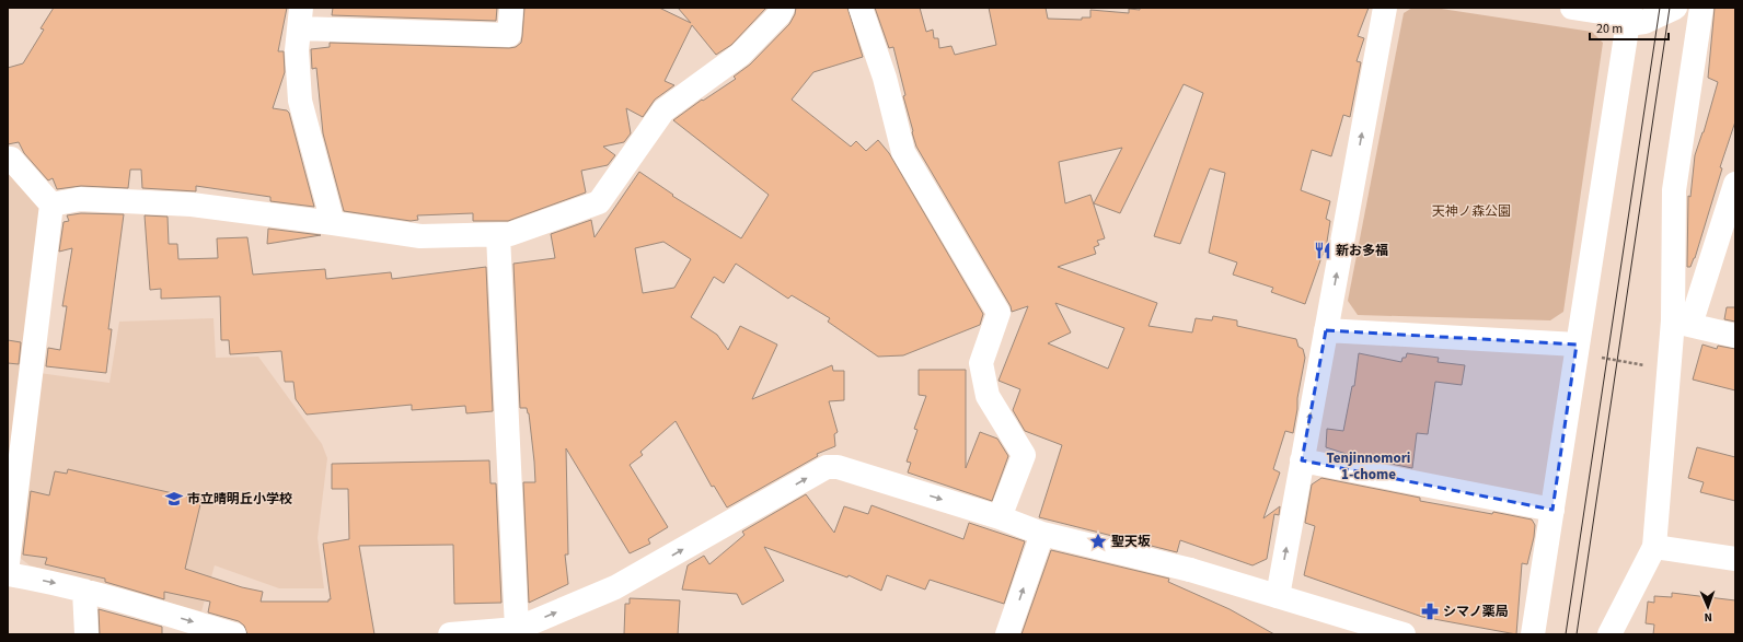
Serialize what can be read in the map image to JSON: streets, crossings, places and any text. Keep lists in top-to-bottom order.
{
  "districts": ["Tenjinnomori 1-chome"],
  "parks": ["天神ノ森公園"],
  "places": {
    "restaurant": ["新お多福"],
    "school or university": ["市立晴明丘小学校"],
    "place": ["聖天坂"],
    "pharmacy": ["シマノ薬局"]
  },
  "scale_bar": "20 m",
  "north": "bottom"
}
